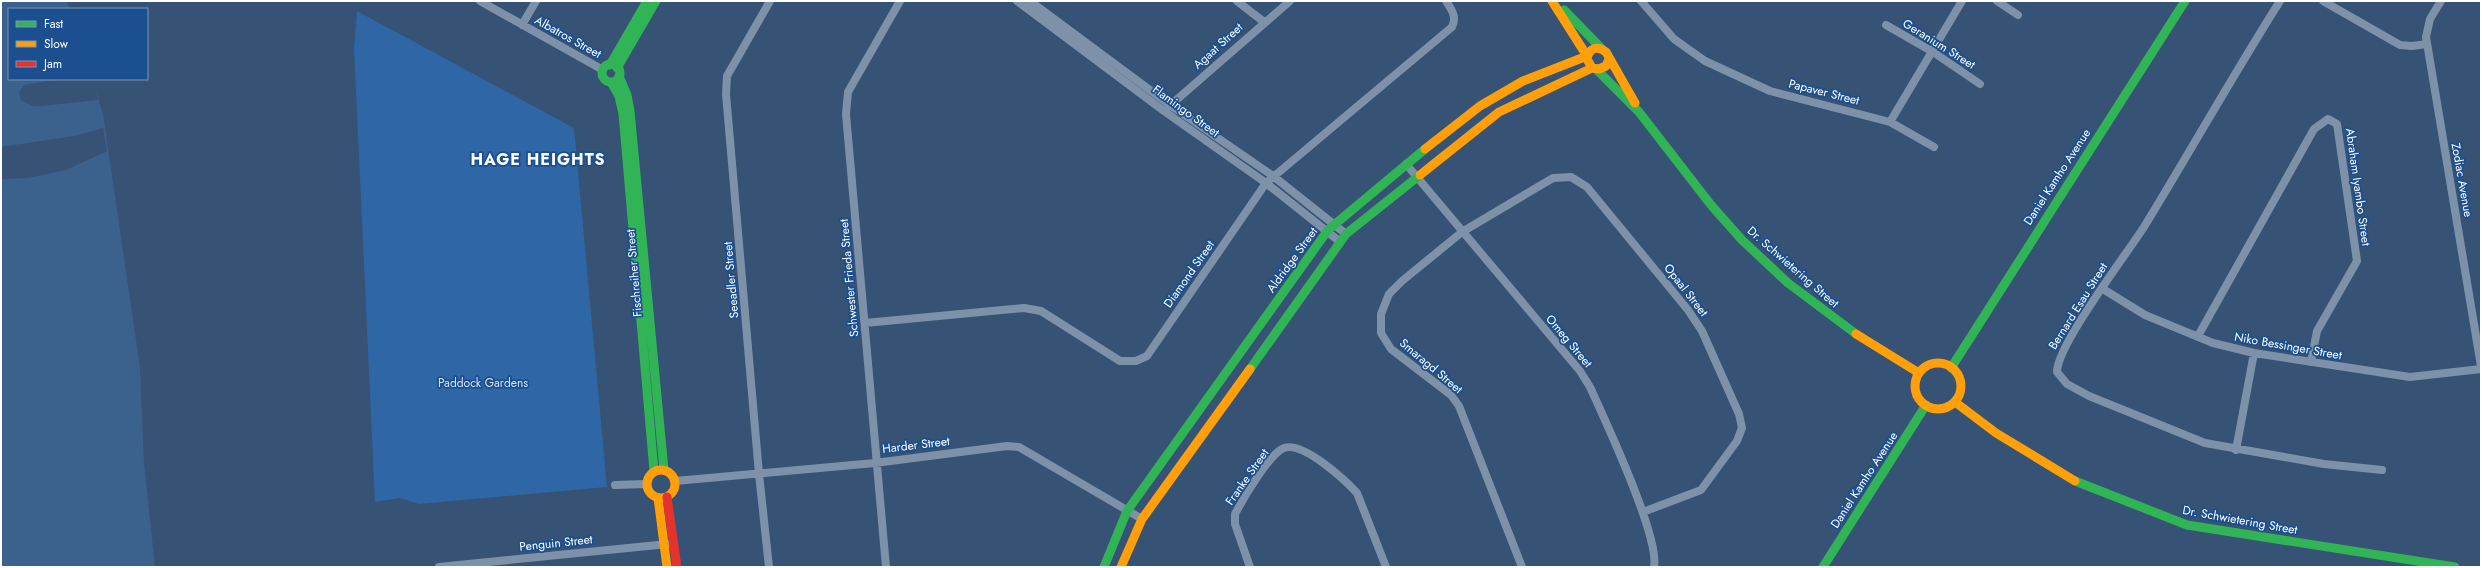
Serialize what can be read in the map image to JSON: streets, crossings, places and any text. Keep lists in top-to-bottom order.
{
  "streets": {
    "street": [
      "Albatros Street",
      "Geranium Street",
      "Agaat Street",
      "Papaver Street",
      "Flamingo Street",
      "Daniel Kamho Avenue",
      "Zodiac Avenue",
      "Abraham Iyambo Street",
      "Aldridge Street",
      "Dr. Schwietering Street",
      "Fischreiher Street",
      "Diamond Street",
      "Schwester Frieda Street",
      "Seeadler Street",
      "Opaal Street",
      "Bernard Esau Street",
      "Omeg Street",
      "Niko Bessinger Street",
      "Smaragd Street",
      "Harder Street",
      "Franke Street",
      "Penguin Street"
    ]
  },
  "crossings": [
    ["Albatros Street", "Fischreiher Street"],
    ["Agaat Street", "Flamingo Street"],
    ["Flamingo Street", "Aldridge Street"],
    ["Flamingo Street", "Diamond Street"],
    ["Daniel Kamho Avenue", "Dr. Schwietering Street"],
    ["Zodiac Avenue", "Niko Bessinger Street"],
    ["Abraham Iyambo Street", "Niko Bessinger Street"],
    ["Aldridge Street", "Dr. Schwietering Street"],
    ["Aldridge Street", "Omeg Street"],
    ["Aldridge Street", "Harder Street"],
    ["Fischreiher Street", "Harder Street"],
    ["Diamond Street", "Schwester Frieda Street"],
    ["Schwester Frieda Street", "Harder Street"],
    ["Seeadler Street", "Harder Street"],
    ["Opaal Street", "Omeg Street"],
    ["Opaal Street", "Smaragd Street"],
    ["Bernard Esau Street", "Niko Bessinger Street"],
    ["Omeg Street", "Smaragd Street"]
  ],
  "districts": ["HAGE HEIGHTS"],
  "parks": ["Paddock Gardens"],
  "legend": ["Fast", "Slow", "Jam"]
}
